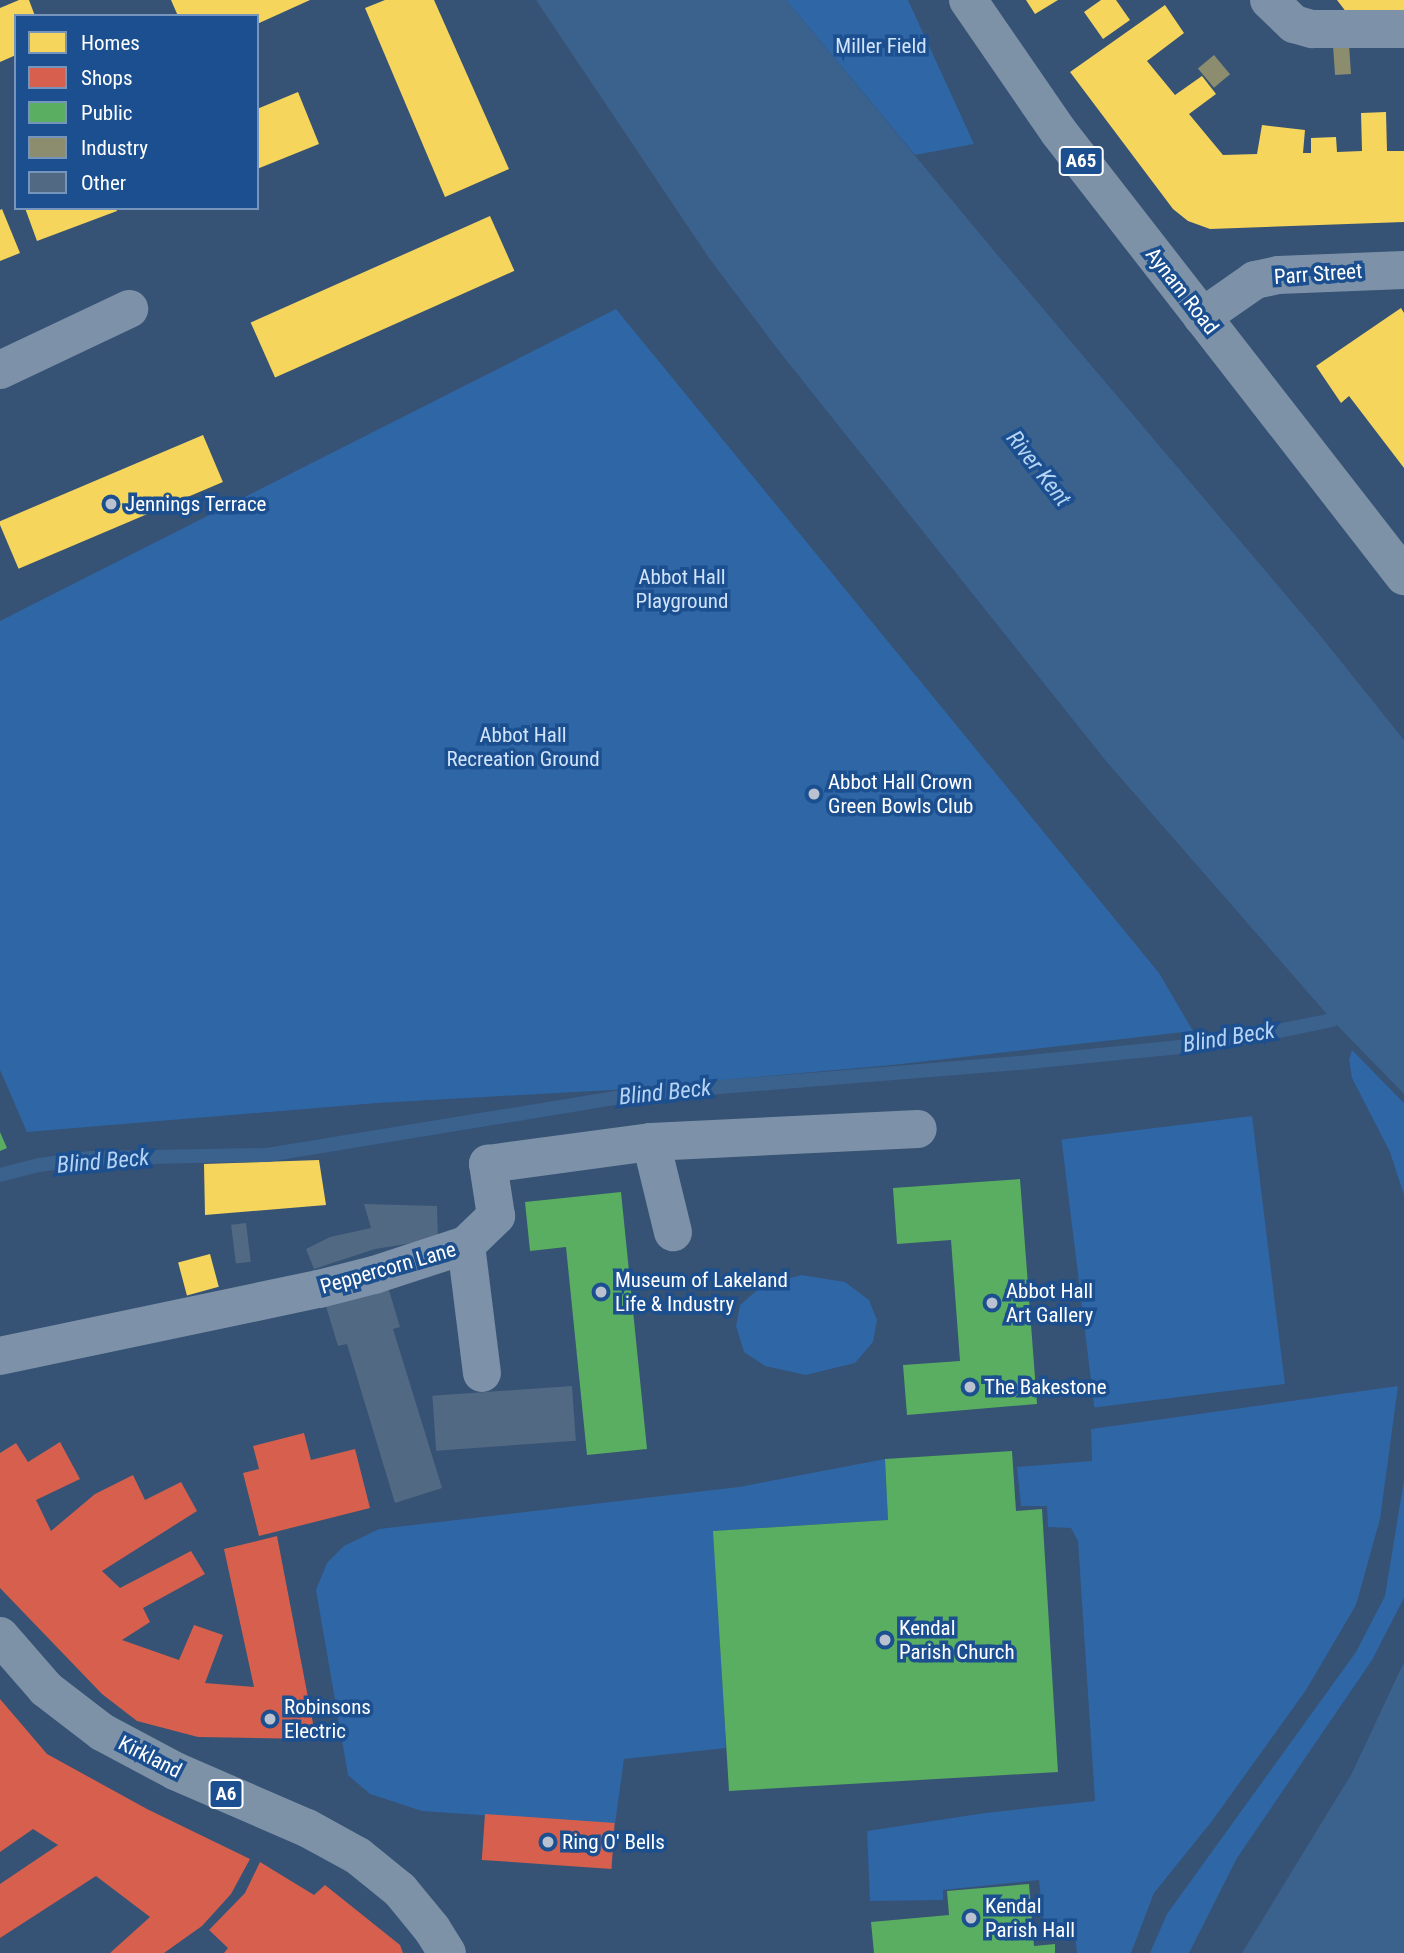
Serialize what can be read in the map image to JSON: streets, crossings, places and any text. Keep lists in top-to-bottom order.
{
  "streets": {
    "highway": [
      "A65",
      "Aynam Road",
      "Kirkland",
      "A6"
    ],
    "street": ["Parr Street", "Peppercorn Lane"]
  },
  "crossings": [
    ["Parr Street", "Aynam Road"]
  ],
  "water": ["River Kent", "Blind Beck"],
  "parks": ["Miller Field", "Abbot Hall Playground", "Abbot Hall Recreation Ground"],
  "places": [
    "Jennings Terrace",
    "Abbot Hall Crown Green Bowls Club",
    "Museum of Lakeland Life & Industry",
    "Abbot Hall Art Gallery",
    "The Bakestone",
    "Kendal Parish Church",
    "Robinsons Electric",
    "Ring O' Bells",
    "Kendal Parish Hall"
  ],
  "legend": [
    "Homes",
    "Shops",
    "Public",
    "Industry",
    "Other"
  ]
}
